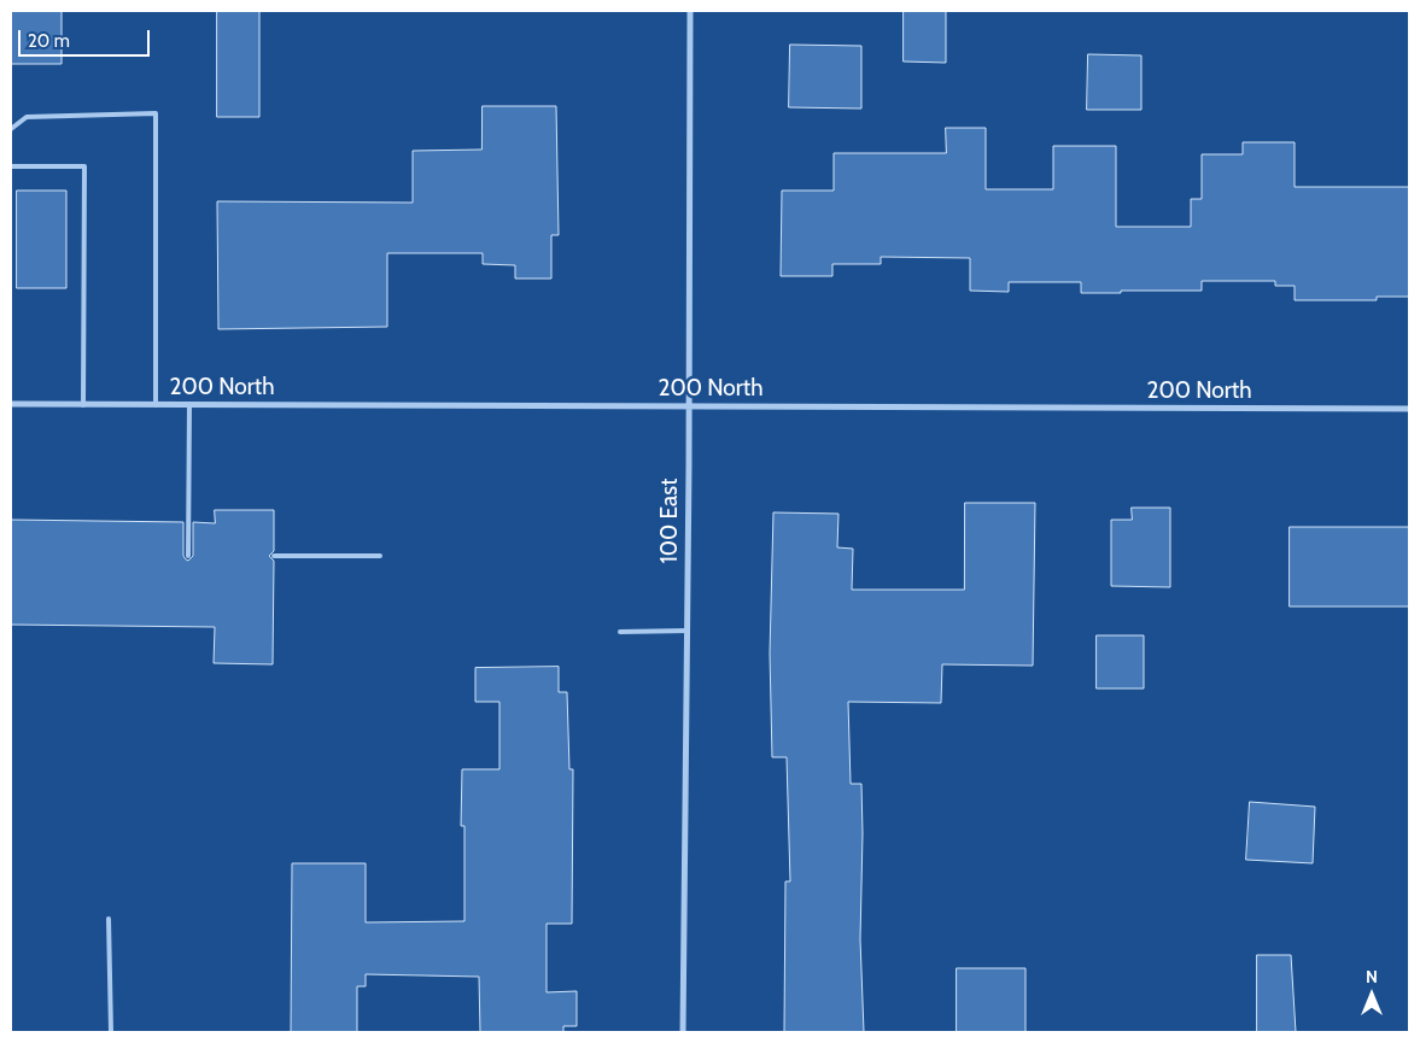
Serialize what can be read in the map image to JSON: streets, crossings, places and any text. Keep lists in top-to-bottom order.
{
  "streets": {
    "street": ["200 North", "100 East"]
  },
  "crossings": [
    ["200 North", "100 East"]
  ],
  "scale_bar": "20 m",
  "north": "top"
}
